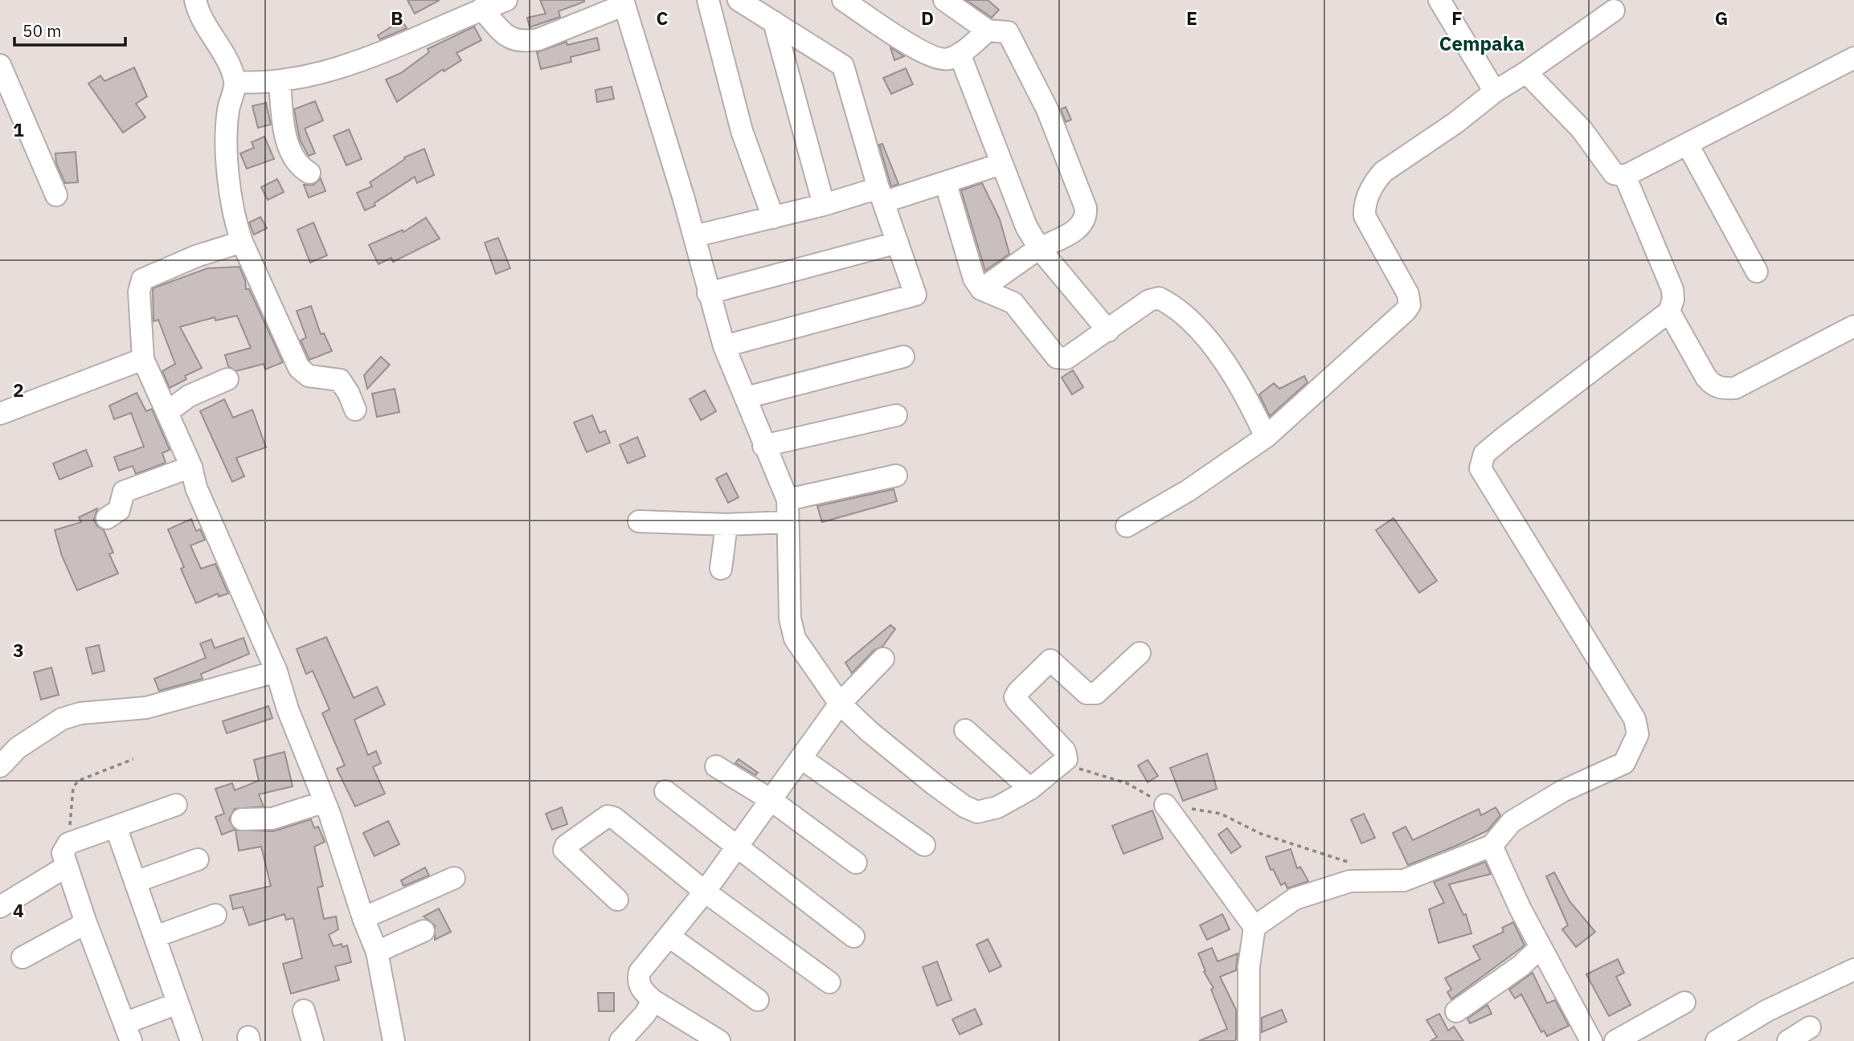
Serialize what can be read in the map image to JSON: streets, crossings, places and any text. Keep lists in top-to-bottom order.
{
  "districts": ["Cempaka"],
  "scale_bar": "50 m",
  "grid": {
    "columns": [
      "B",
      "C",
      "D",
      "E",
      "F",
      "G"
    ],
    "rows": [
      "1",
      "2",
      "3",
      "4"
    ]
  }
}
